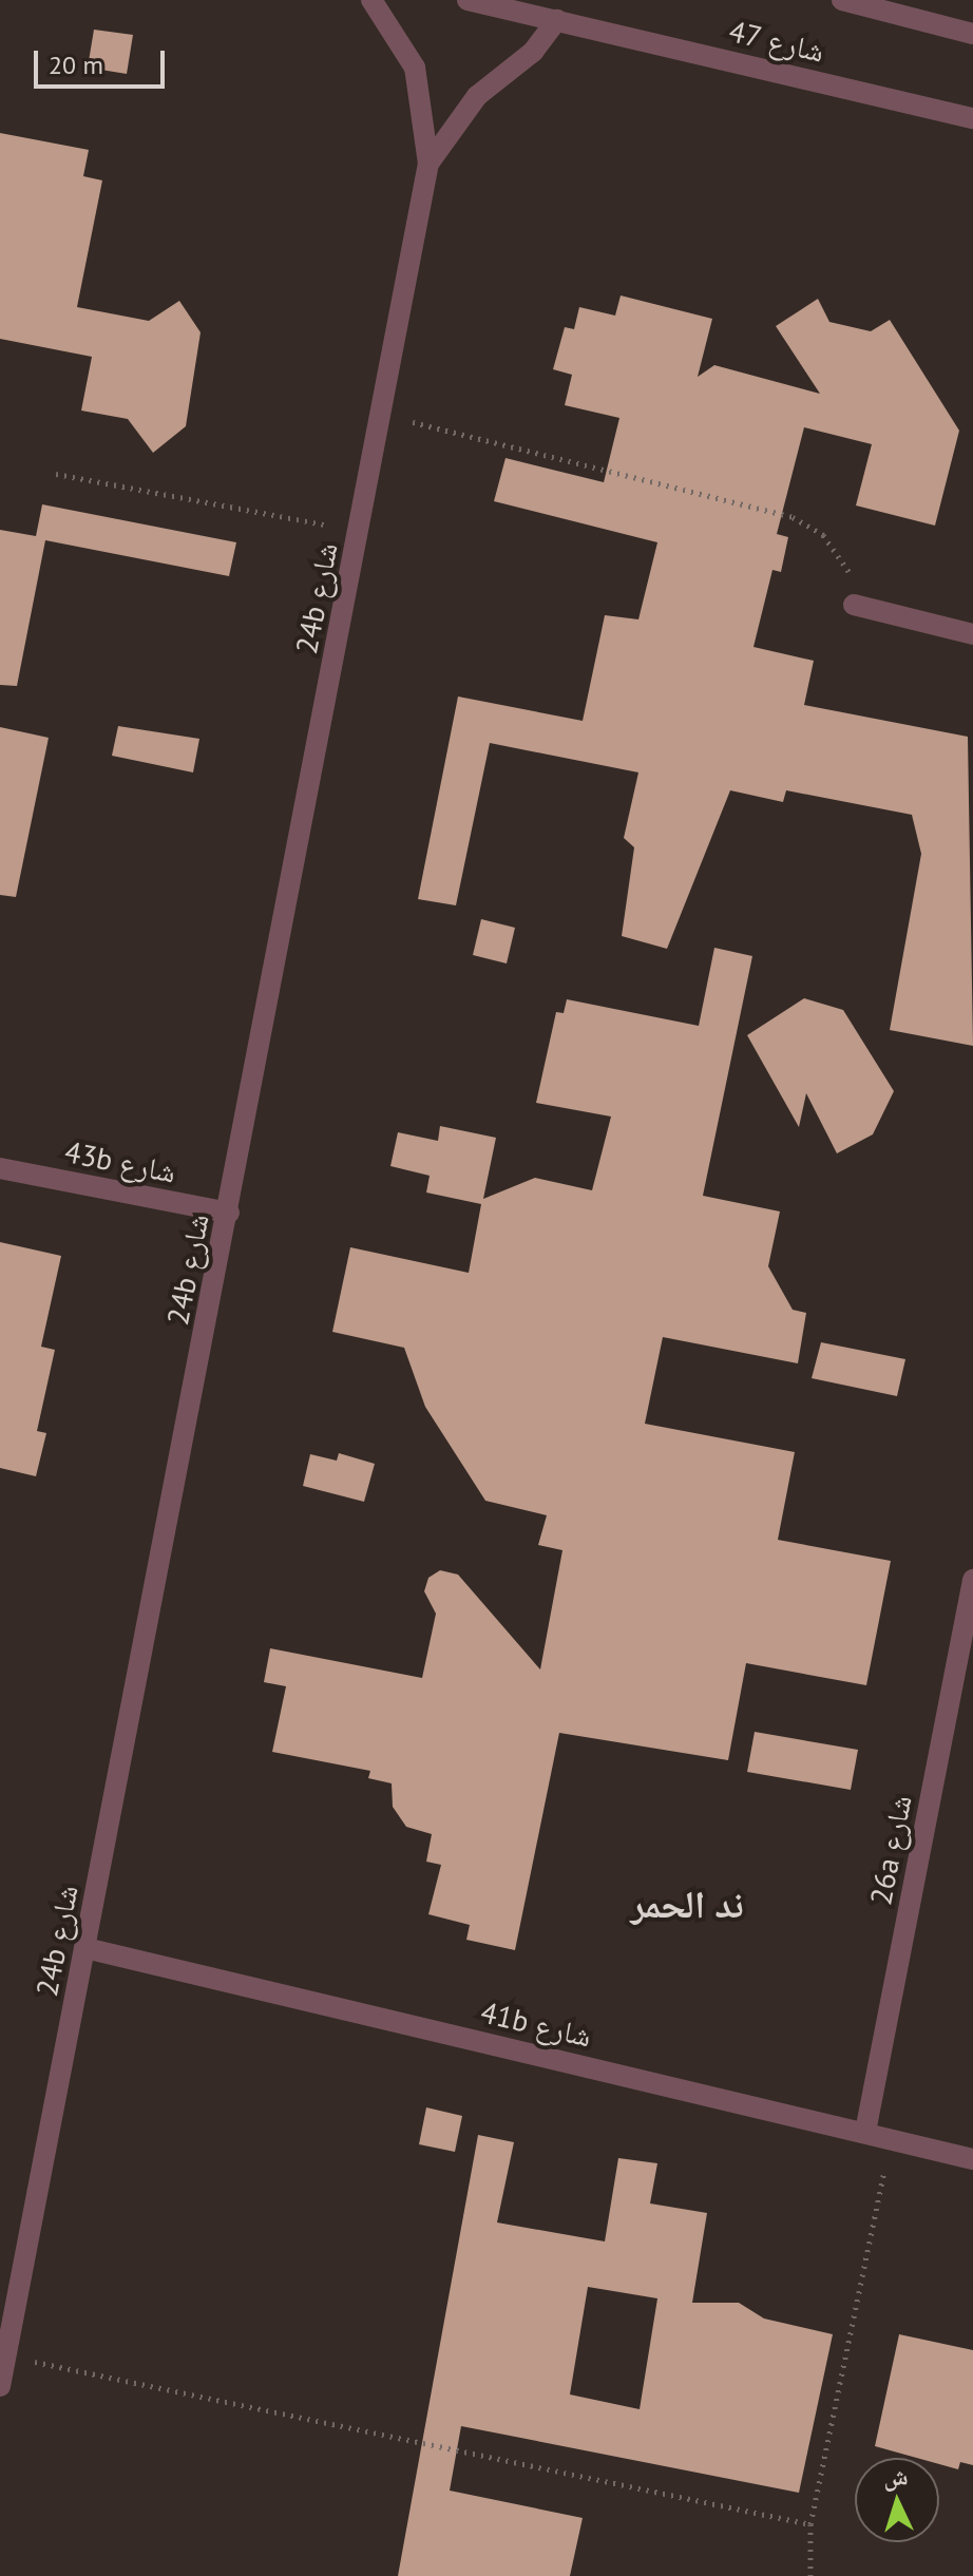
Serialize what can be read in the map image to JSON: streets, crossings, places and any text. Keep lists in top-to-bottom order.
{
  "streets": {
    "street": [
      "شارع 47",
      "24b شارع",
      "43b شارع",
      "26a شارع",
      "41b شارع"
    ]
  },
  "crossings": [
    ["شارع 47", "24b شارع"],
    ["24b شارع", "43b شارع"],
    ["24b شارع", "41b شارع"],
    ["26a شارع", "41b شارع"]
  ],
  "districts": ["ند الحمر"],
  "scale_bar": "20 m",
  "north": "top"
}
